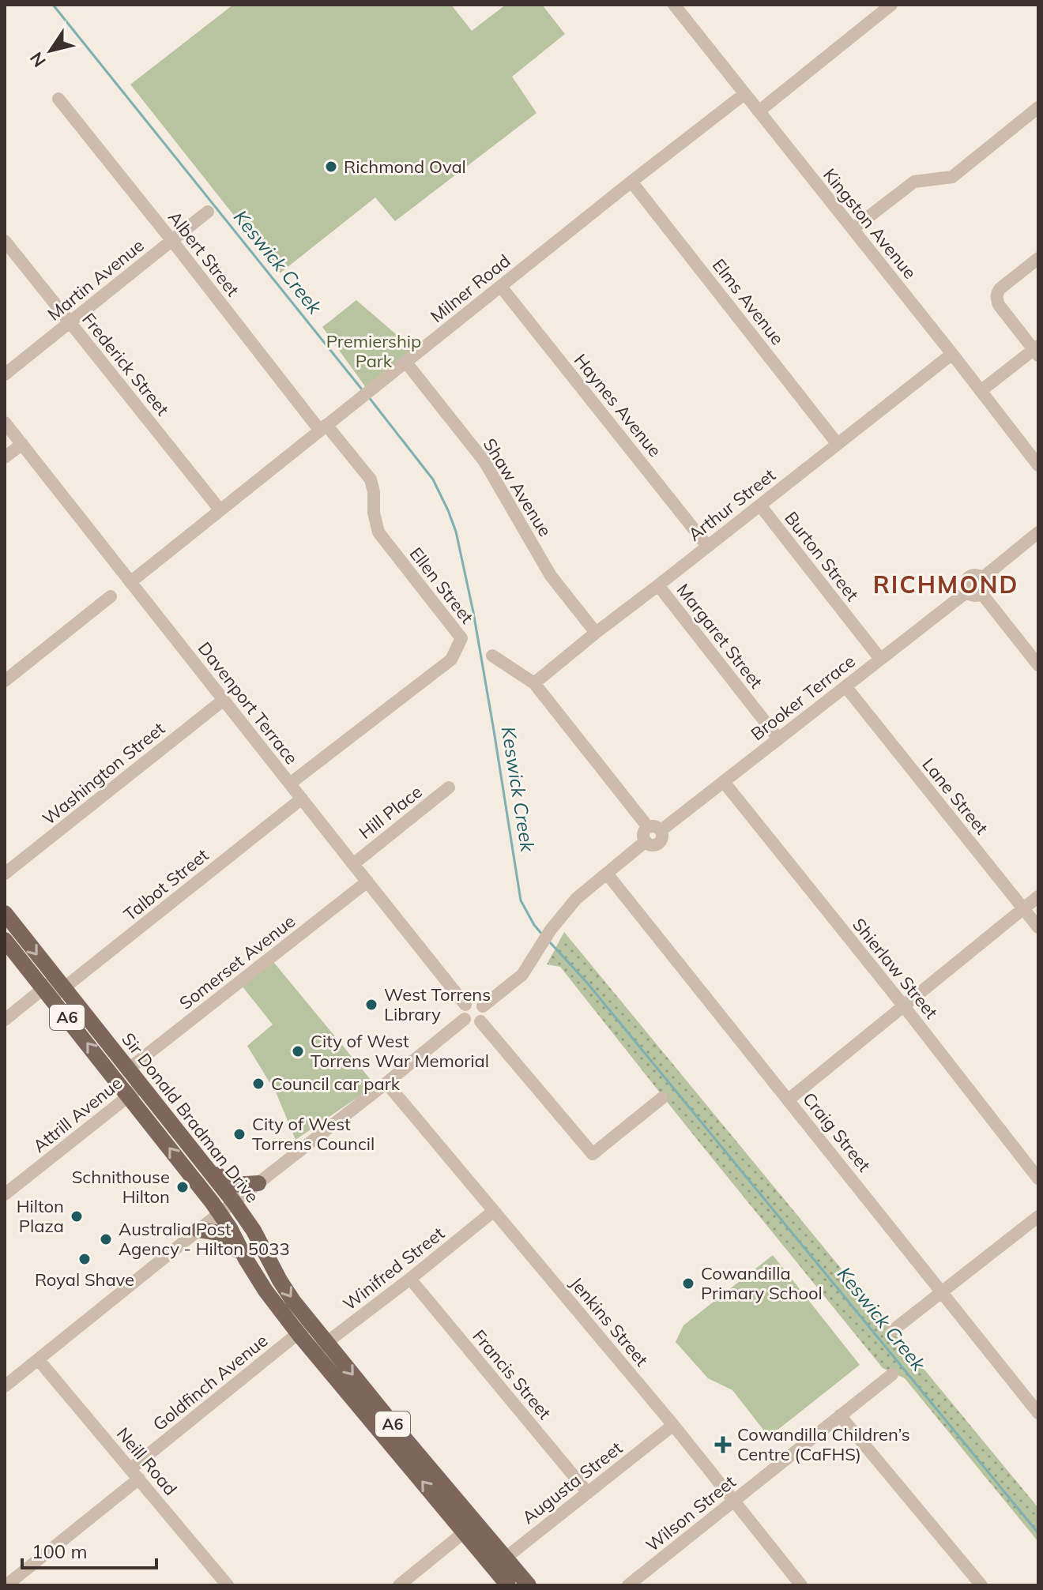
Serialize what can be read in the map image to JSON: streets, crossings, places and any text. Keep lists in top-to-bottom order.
{
  "streets": {
    "main road": ["A6", "Sir Donald Bradman Drive"],
    "street": [
      "Kingston Avenue",
      "Albert Street",
      "Martin Avenue",
      "Milner Road",
      "Elms Avenue",
      "Frederick Street",
      "Haynes Avenue",
      "Shaw Avenue",
      "Arthur Street",
      "Burton Street",
      "Ellen Street",
      "Margaret Street",
      "Brooker Terrace",
      "Davenport Terrace",
      "Washington Street",
      "Lane Street",
      "Hill Place",
      "Talbot Street",
      "Somerset Avenue",
      "Shierlaw Street",
      "Attrill Avenue",
      "Craig Street",
      "Winifred Street",
      "Jenkins Street",
      "Francis Street",
      "Goldfinch Avenue",
      "Neill Road",
      "Augusta Street",
      "Wilson Street"
    ]
  },
  "crossings": [
    ["Kingston Avenue", "Milner Road"],
    ["Kingston Avenue", "Arthur Street"],
    ["Albert Street", "Martin Avenue"],
    ["Albert Street", "Milner Road"],
    ["Albert Street", "Ellen Street"],
    ["Martin Avenue", "Frederick Street"],
    ["Milner Road", "Elms Avenue"],
    ["Milner Road", "Frederick Street"],
    ["Milner Road", "Haynes Avenue"],
    ["Milner Road", "Shaw Avenue"],
    ["Milner Road", "Ellen Street"],
    ["Milner Road", "Davenport Terrace"],
    ["Elms Avenue", "Arthur Street"],
    ["Haynes Avenue", "Arthur Street"],
    ["Shaw Avenue", "Arthur Street"],
    ["Arthur Street", "Burton Street"],
    ["Arthur Street", "Margaret Street"],
    ["Burton Street", "Brooker Terrace"],
    ["Ellen Street", "Davenport Terrace"],
    ["Margaret Street", "Brooker Terrace"],
    ["Brooker Terrace", "Lane Street"],
    ["Brooker Terrace", "Shierlaw Street"],
    ["Davenport Terrace", "Washington Street"],
    ["Davenport Terrace", "Hill Place"],
    ["Davenport Terrace", "Talbot Street"],
    ["Davenport Terrace", "Somerset Avenue"],
    ["Talbot Street", "Sir Donald Bradman Drive"],
    ["Somerset Avenue", "Sir Donald Bradman Drive"],
    ["Attrill Avenue", "Sir Donald Bradman Drive"],
    ["Sir Donald Bradman Drive", "Winifred Street"],
    ["Sir Donald Bradman Drive", "Goldfinch Avenue"],
    ["Sir Donald Bradman Drive", "Augusta Street"],
    ["Winifred Street", "Jenkins Street"],
    ["Winifred Street", "Francis Street"],
    ["Jenkins Street", "Augusta Street"],
    ["Jenkins Street", "Wilson Street"],
    ["Francis Street", "Augusta Street"],
    ["Goldfinch Avenue", "Neill Road"]
  ],
  "districts": ["RICHMOND"],
  "water": ["Keswick Creek"],
  "parks": ["Premiership Park"],
  "places": {
    "other": [
      "Richmond Oval",
      "West Torrens Library",
      "City of West Torrens War Memorial",
      "Council car park",
      "City of West Torrens Council",
      "Schnithouse Hilton",
      "Hilton Plaza",
      "Australia Post Agency - Hilton 5033",
      "Royal Shave",
      "Cowandilla Primary School"
    ],
    "health": ["Cowandilla Children’s Centre (CaFHS)"]
  },
  "scale_bar": "100 m",
  "north": "bottom left"
}
